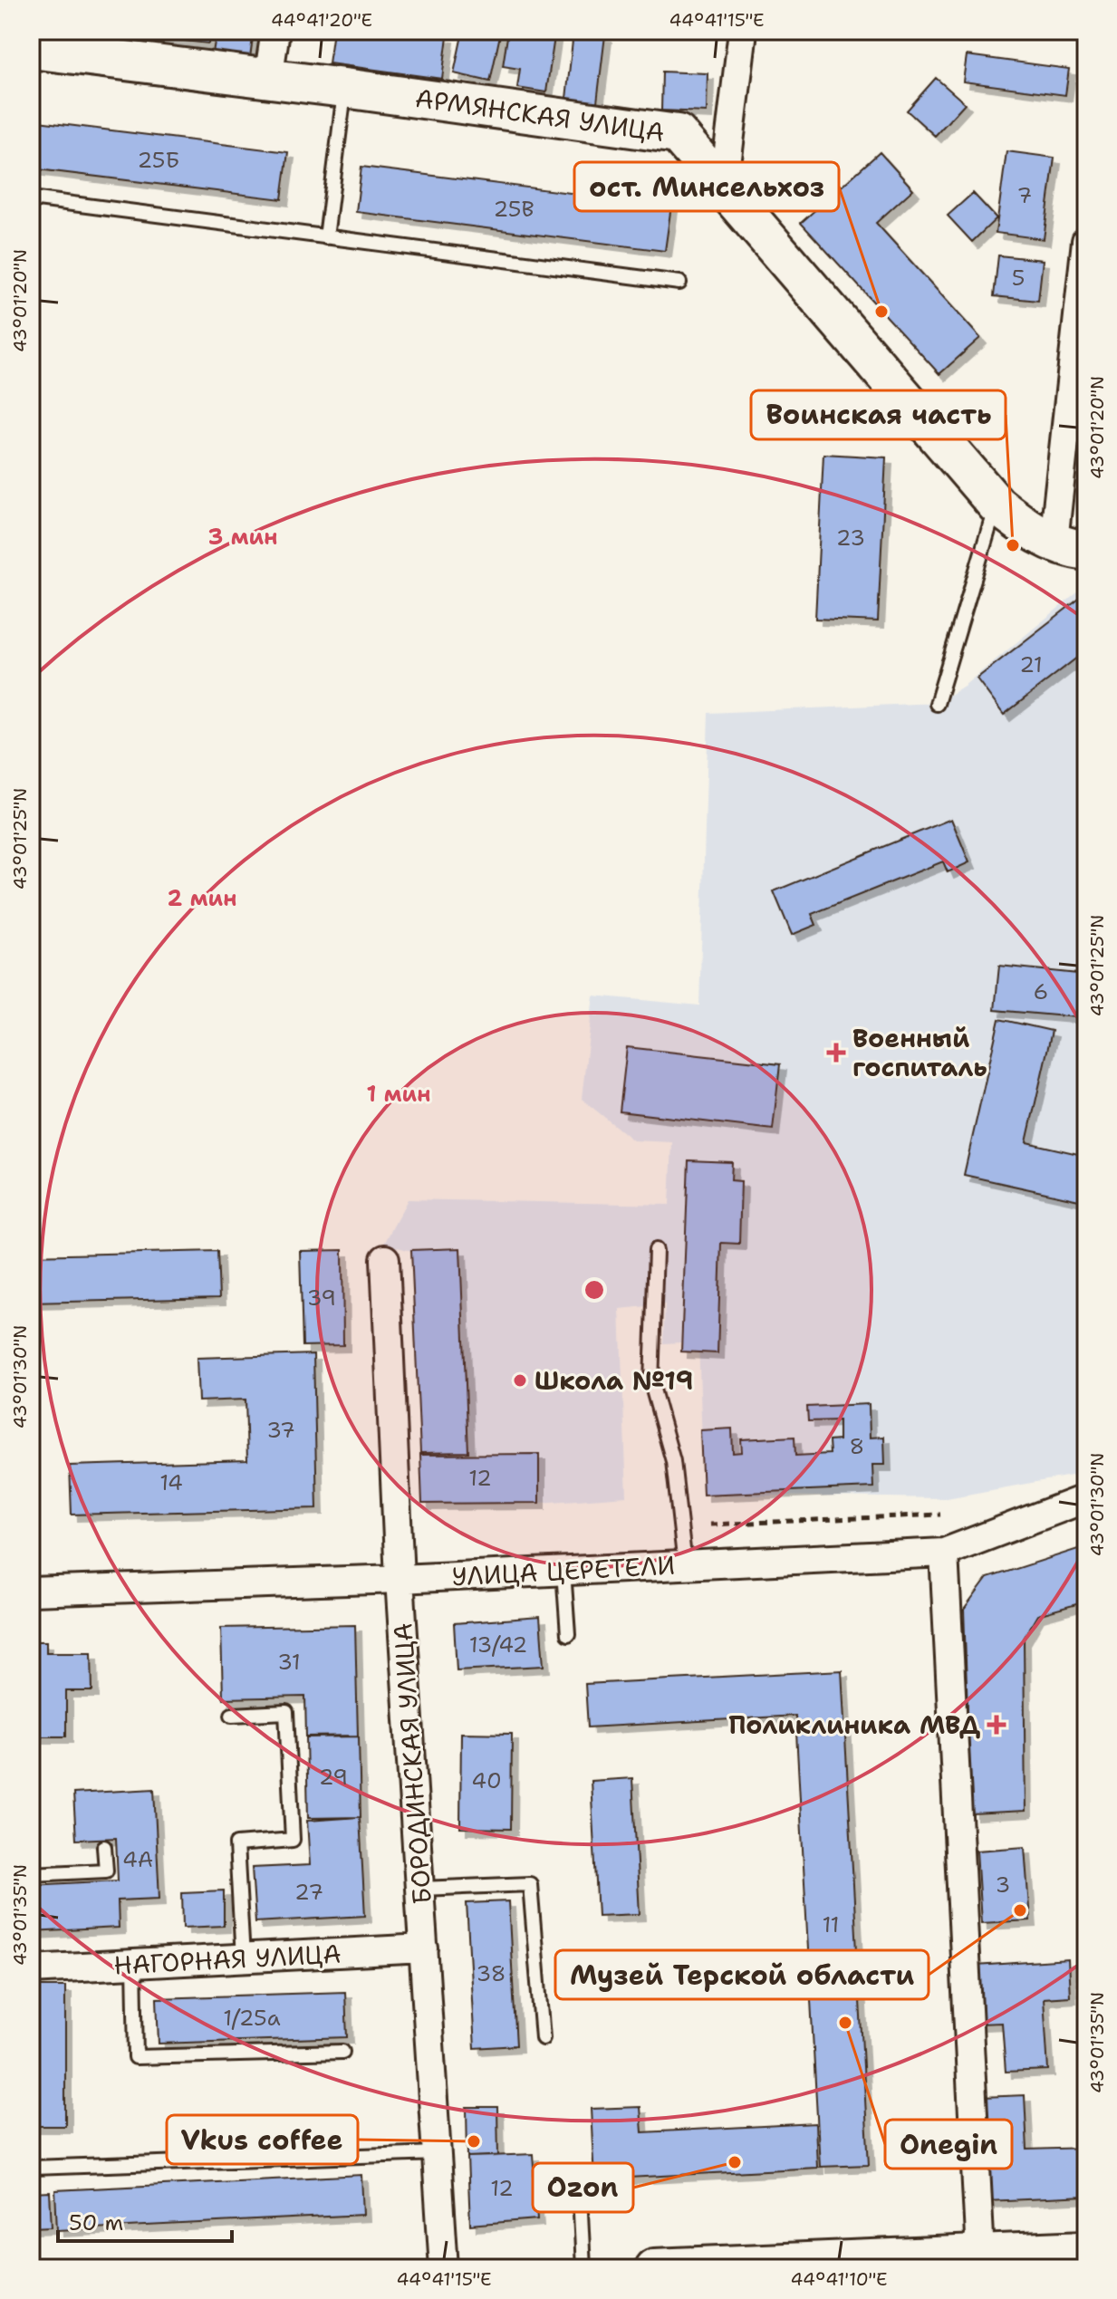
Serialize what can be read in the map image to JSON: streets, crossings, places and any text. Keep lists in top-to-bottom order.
{
  "streets": {
    "main road": ["АРМЯНСКАЯ УЛИЦА"],
    "street": ["УЛИЦА ЦЕРЕТЕЛИ", "БОРОДИНСКАЯ УЛИЦА", "НАГОРНАЯ УЛИЦА"]
  },
  "crossings": [
    ["УЛИЦА ЦЕРЕТЕЛИ", "БОРОДИНСКАЯ УЛИЦА"],
    ["БОРОДИНСКАЯ УЛИЦА", "НАГОРНАЯ УЛИЦА"]
  ],
  "places": {
    "other": [
      "ост. Минсельхоз",
      "Воинская часть",
      "Школа №19",
      "Музей Терской области",
      "Onegin",
      "Vkus coffee",
      "Ozon"
    ],
    "health": ["Военный госпиталь", "Поликлиника МВД"]
  },
  "house_numbers": [
    "25Б",
    "7",
    "25В",
    "5",
    "23",
    "21",
    "6",
    "39",
    "37",
    "8",
    "12",
    "14",
    "13/42",
    "31",
    "29",
    "40",
    "4А",
    "3",
    "27",
    "11",
    "38",
    "1/25а",
    "12"
  ],
  "scale_bar": "50 m",
  "coordinates": [
    "44°41'20\"E",
    "44°41'15\"E",
    "43°01'20\"N",
    "43°01'25\"N",
    "43°01'30\"N",
    "43°01'35\"N",
    "44°41'10\"E"
  ],
  "rings": ["3 мин", "2 мин", "1 мин"]
}
